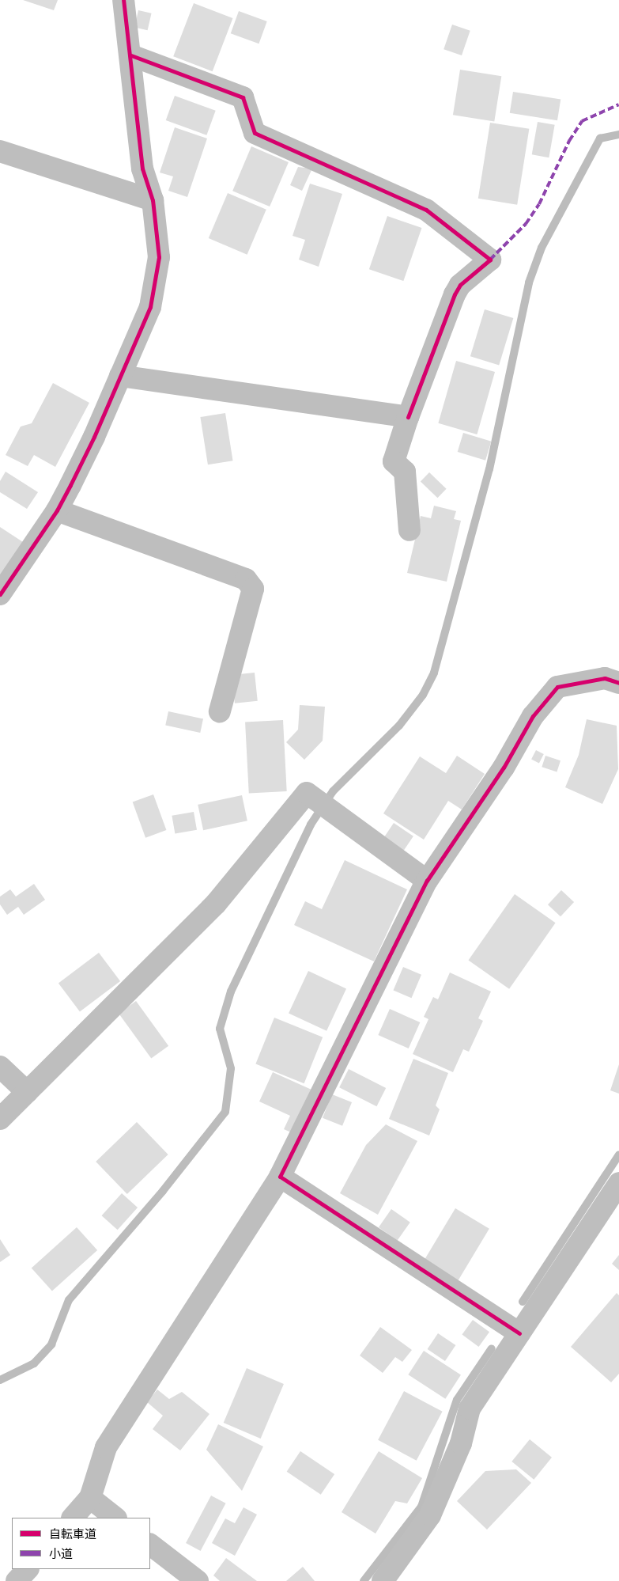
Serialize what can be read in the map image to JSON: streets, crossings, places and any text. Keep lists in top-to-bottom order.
{
  "legend": ["自転車道", "小道"]
}
